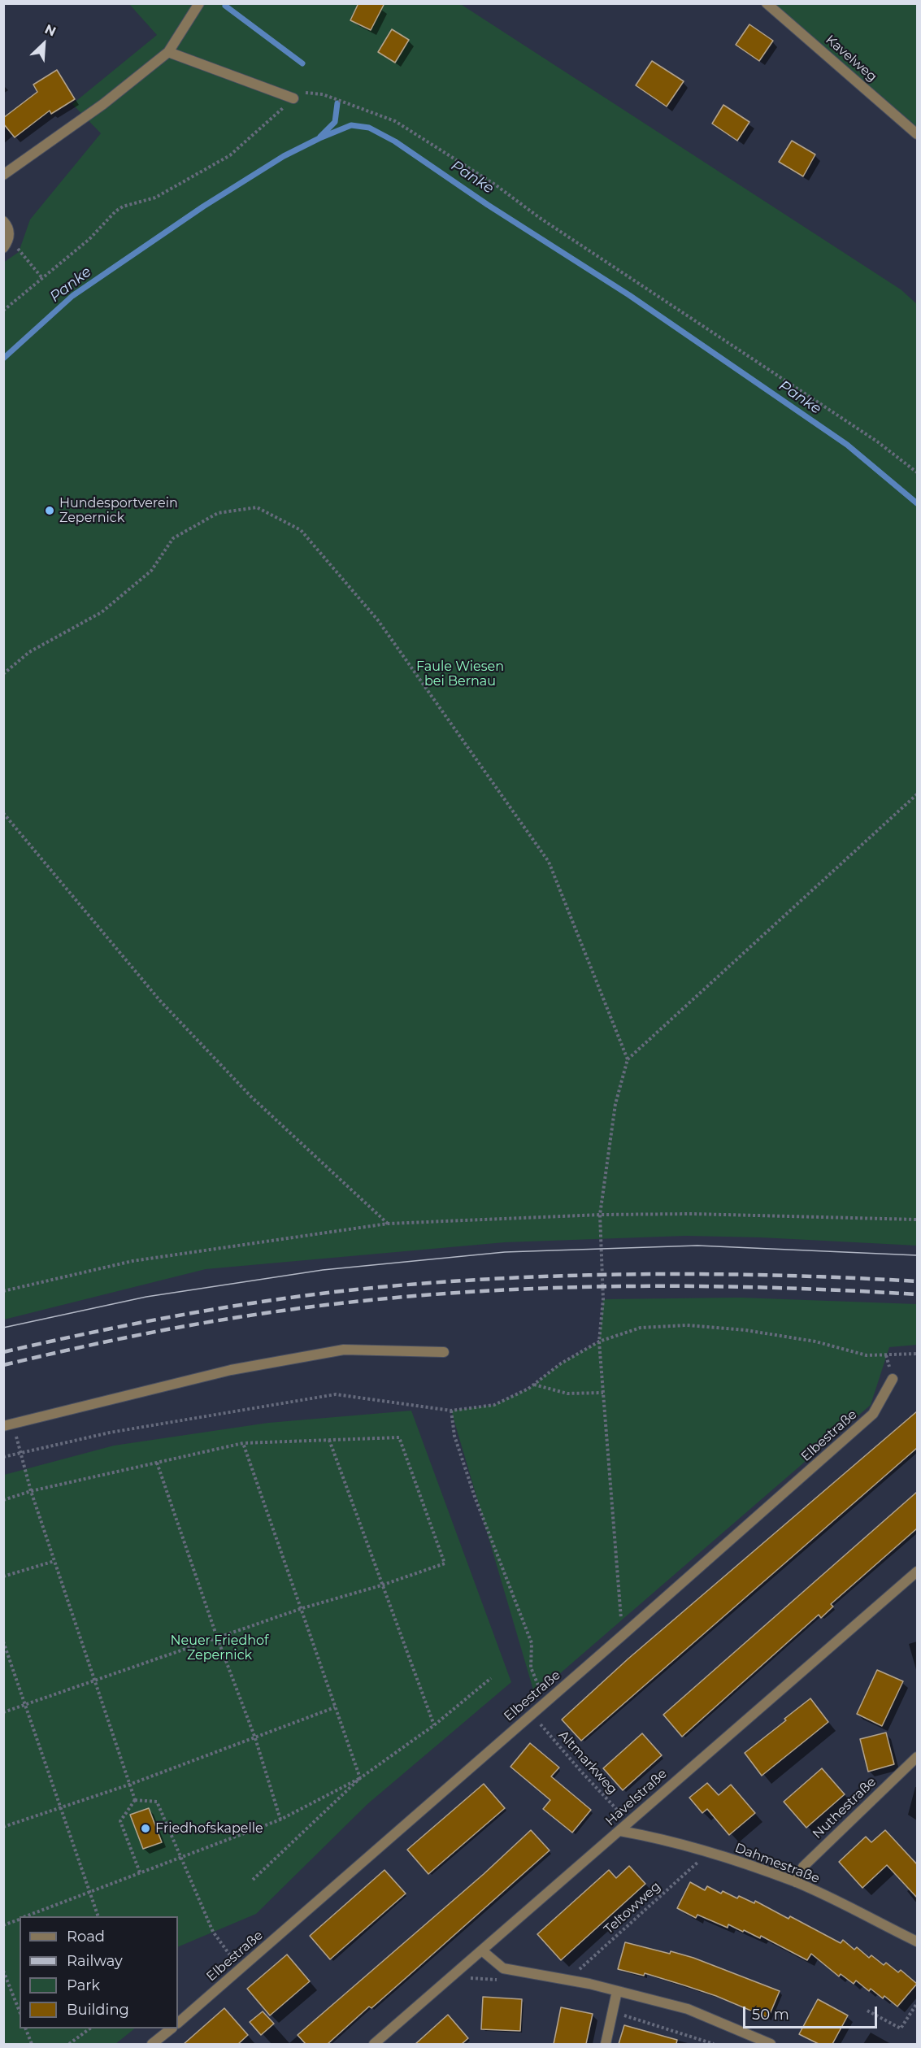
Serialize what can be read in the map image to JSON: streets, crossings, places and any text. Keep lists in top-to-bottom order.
{
  "streets": {
    "street": [
      "Kavelweg",
      "Elbestraße",
      "Havelstraße",
      "Nuthestraße",
      "Dahmestraße"
    ],
    "path": ["Altmarkweg", "Teltowweg"]
  },
  "crossings": [
    ["Elbestraße", "Altmarkweg"],
    ["Altmarkweg", "Havelstraße"],
    ["Havelstraße", "Dahmestraße"],
    ["Nuthestraße", "Dahmestraße"],
    ["Dahmestraße", "Teltowweg"]
  ],
  "water": ["Panke"],
  "parks": ["Faule Wiesen bei Bernau", "Neuer Friedhof Zepernick"],
  "places": ["Hundesportverein Zepernick", "Friedhofskapelle"],
  "legend": [
    "Road",
    "Railway",
    "Park",
    "Building"
  ],
  "scale_bar": "50 m",
  "north": "top right"
}
